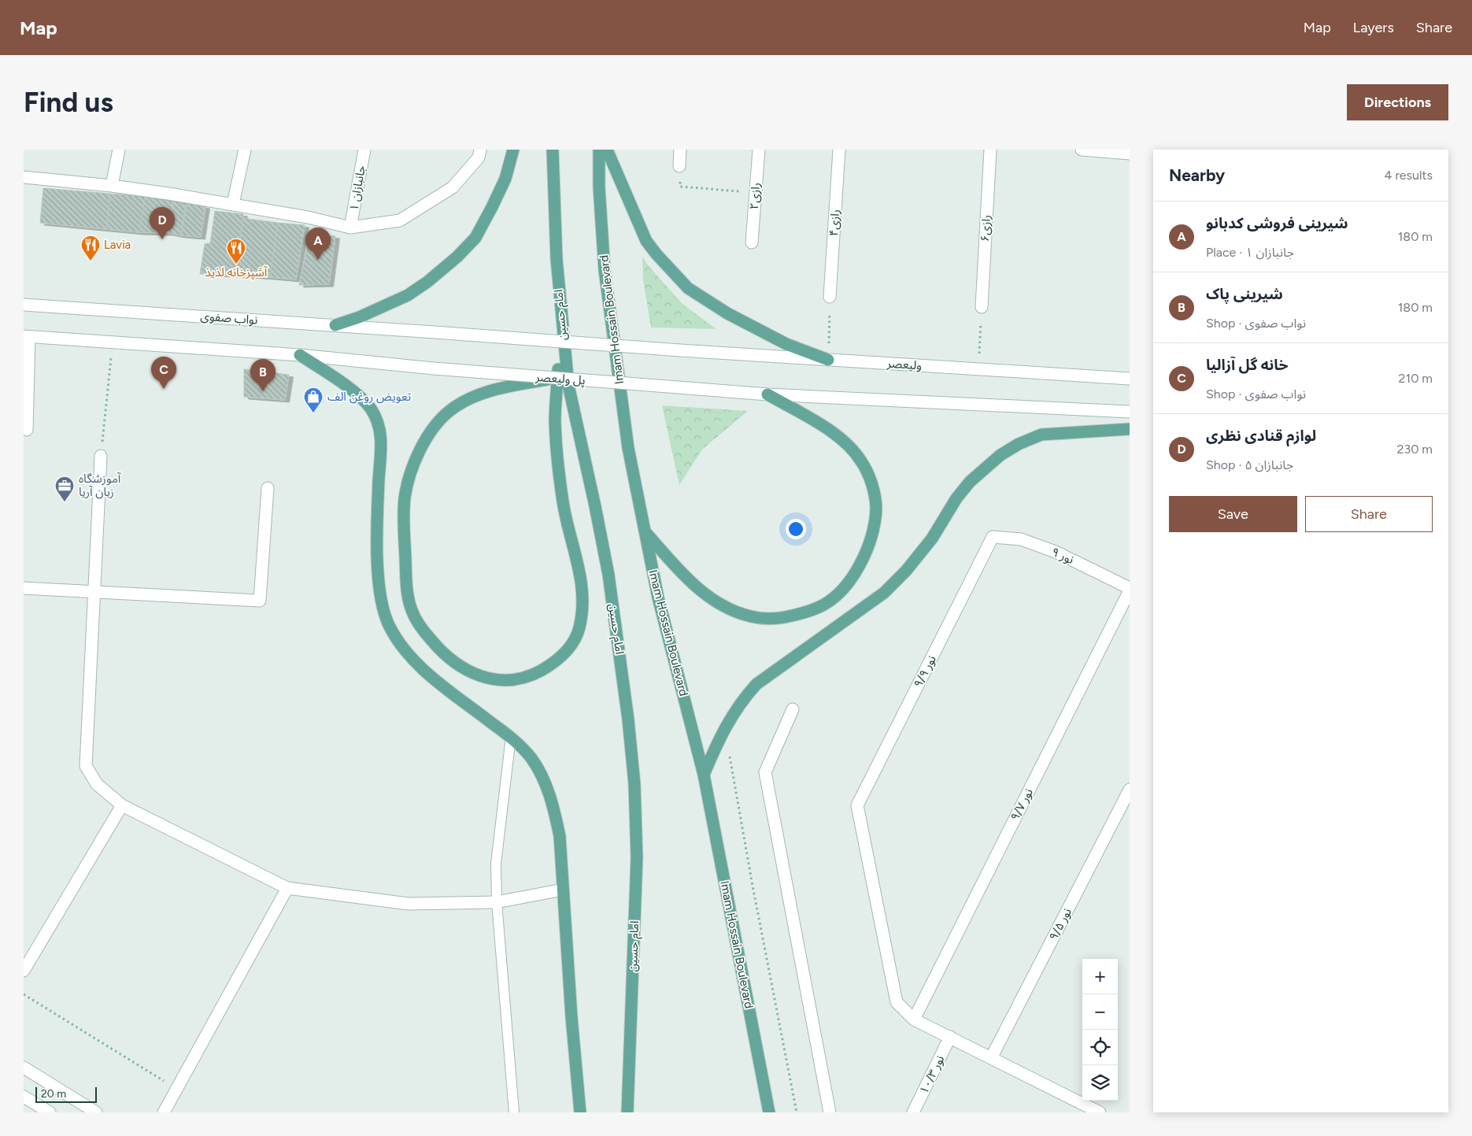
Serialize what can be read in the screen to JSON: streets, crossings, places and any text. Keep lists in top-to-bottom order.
{
  "streets": {
    "main road": ["امام حسین", "Imam Hossain Boulevard"],
    "street": [
      "جانبازان ۱",
      "رازی۲",
      "رازی۴",
      "رازی۶",
      "نواب صفوی",
      "ولیعصر",
      "پل ولیعصر",
      "نور ۹",
      "نور ۹/۹",
      "نور ۹/۷",
      "نور ۹/۵",
      "نور ۱۰/۳"
    ]
  },
  "crossings": [
    ["نواب صفوی", "ولیعصر"],
    ["نور ۹", "نور ۹/۹"],
    ["نور ۹", "نور ۹/۷"],
    ["نور ۹/۹", "نور ۹/۷"]
  ],
  "places": {
    "restaurant": ["Lavia", "آشپزخانه لذیذ"],
    "shop": ["تعویض روغن الف"],
    "office": ["آموزشگاه زبان آریا"]
  },
  "scale_bar": "20 m",
  "page": {
    "header": "Map",
    "nav": ["Map", "Layers", "Share"],
    "buttons": [
      "Directions",
      ["Save", "Share"]
    ],
    "title": "Find us",
    "heading": ["Nearby", "4 results"],
    "list": [
      {
        "mark": "A",
        "name": "شیرینی فروشی کدبانو",
        "note": "Place · جانبازان ۱",
        "value": "180 m"
      },
      {
        "mark": "B",
        "name": "شیرینی پاک",
        "note": "Shop · نواب صفوی",
        "value": "180 m"
      },
      {
        "mark": "C",
        "name": "خانه گل آزالیا",
        "note": "Shop · نواب صفوی",
        "value": "210 m"
      },
      {
        "mark": "D",
        "name": "لوازم قنادی نظری",
        "note": "Shop · جانبازان ۵",
        "value": "230 m"
      }
    ],
    "pins": [
      "D",
      "A",
      "C",
      "B"
    ],
    "map_buttons": ["+", "−"],
    "scale": "20 m"
  }
}
